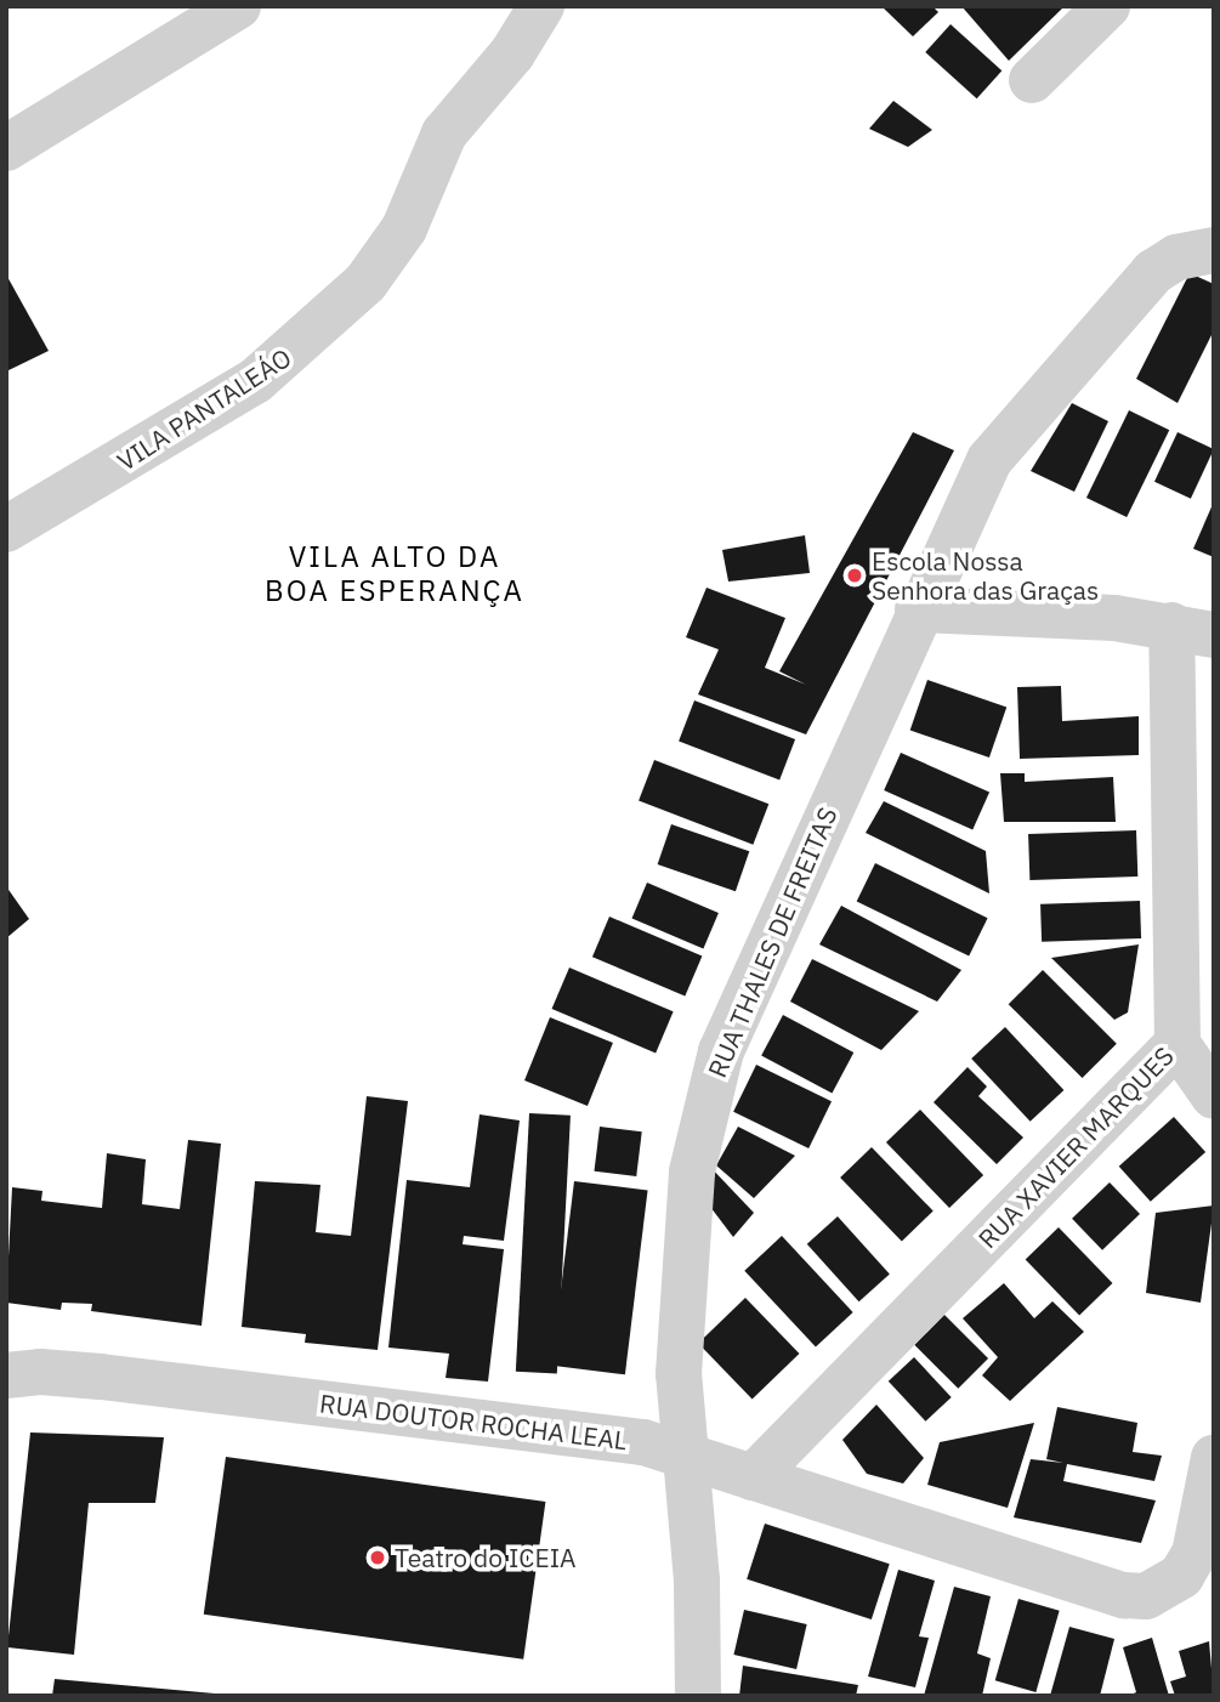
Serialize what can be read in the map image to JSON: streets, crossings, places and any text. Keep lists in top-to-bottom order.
{
  "streets": {
    "street": [
      "VILA PANTALEÁO",
      "RUA THALES DE FREITAS",
      "RUA XAVIER MARQUES",
      "RUA DOUTOR ROCHA LEAL"
    ]
  },
  "crossings": [
    ["RUA THALES DE FREITAS", "RUA DOUTOR ROCHA LEAL"],
    ["RUA XAVIER MARQUES", "RUA DOUTOR ROCHA LEAL"]
  ],
  "districts": ["VILA ALTO DA BOA ESPERANÇA"],
  "places": ["Escola Nossa Senhora das Graças", "Teatro do ICEIA"]
}
